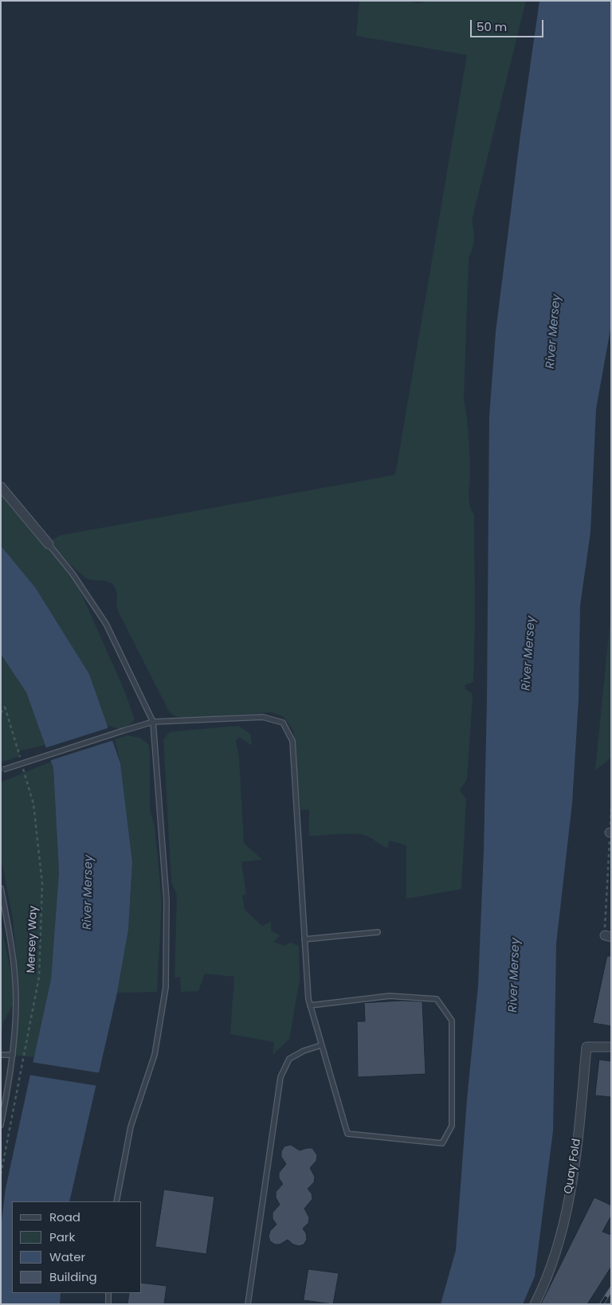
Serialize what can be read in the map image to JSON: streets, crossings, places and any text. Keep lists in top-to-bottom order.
{
  "streets": {
    "street": ["Quay Fold"],
    "path": ["Mersey Way"]
  },
  "water": ["River Mersey"],
  "legend": [
    "Road",
    "Park",
    "Water",
    "Building"
  ],
  "scale_bar": "50 m"
}
